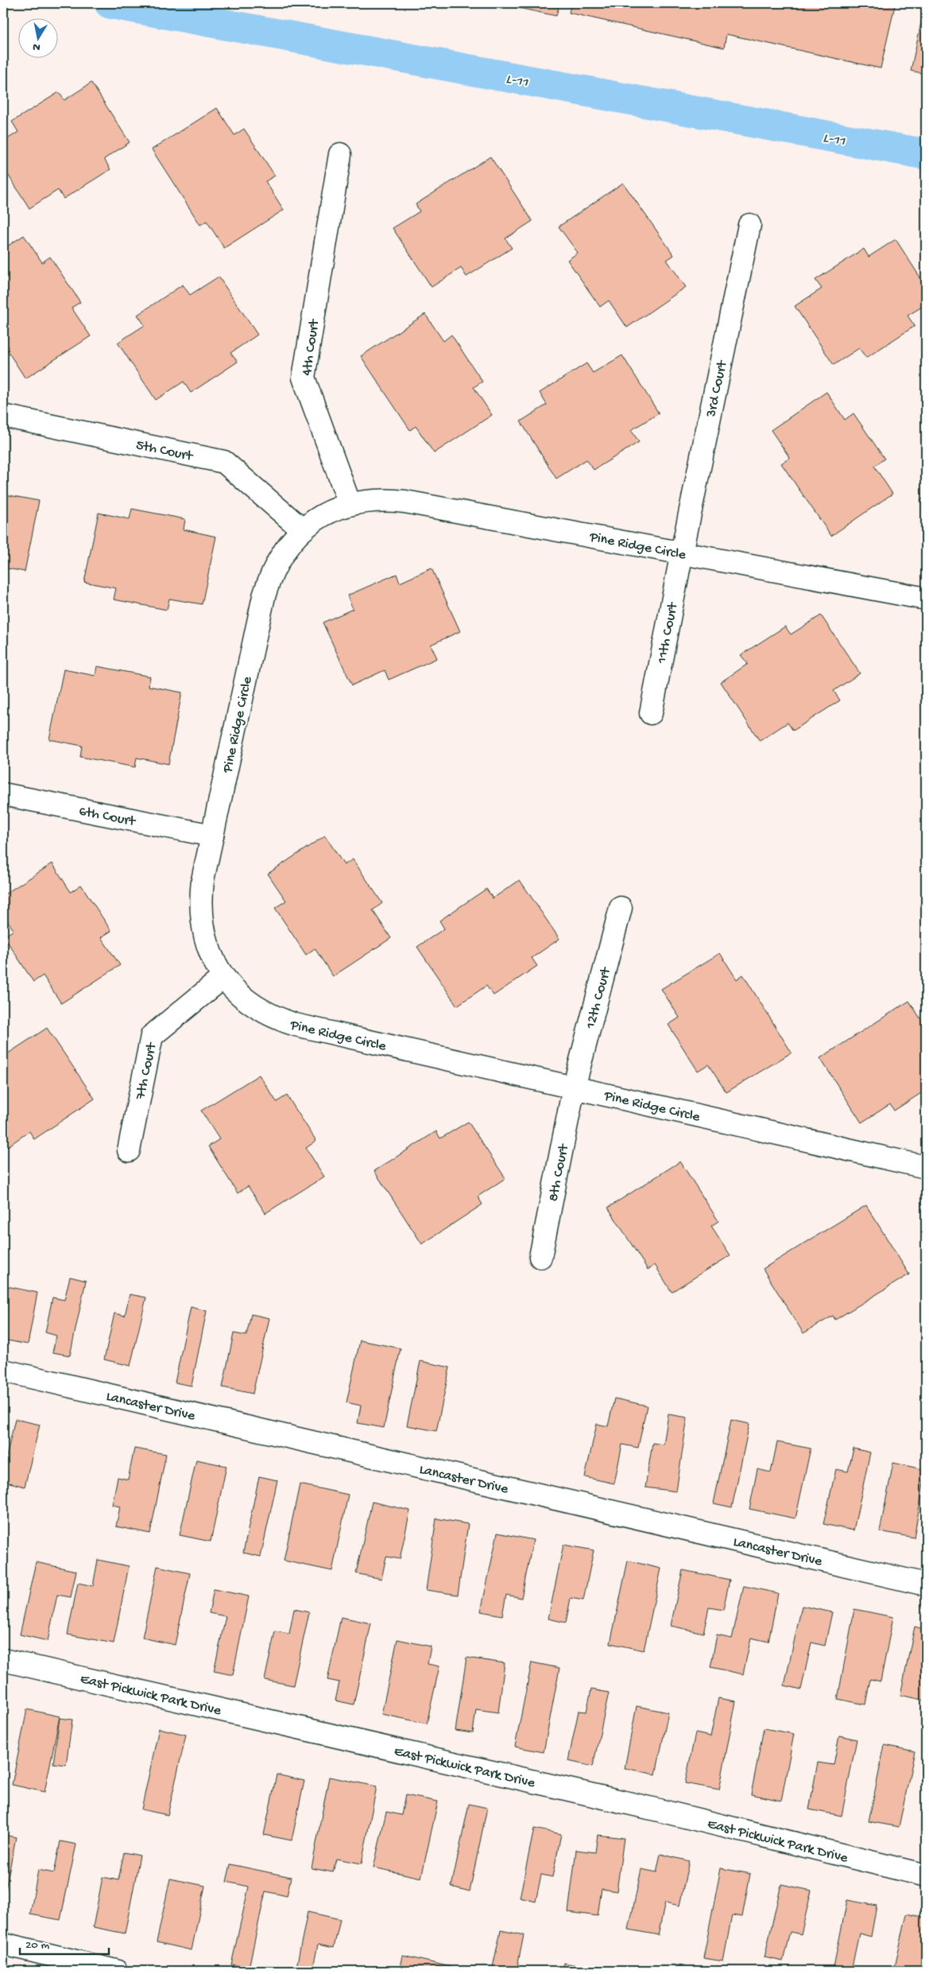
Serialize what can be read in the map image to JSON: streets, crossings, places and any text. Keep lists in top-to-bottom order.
{
  "streets": {
    "street": [
      "4th Court",
      "3rd Court",
      "5th Court",
      "Pine Ridge Circle",
      "11th Court",
      "6th Court",
      "12th Court",
      "7th Court",
      "8th Court",
      "Lancaster Drive",
      "East Pickwick Park Drive"
    ]
  },
  "crossings": [
    ["4th Court", "Pine Ridge Circle"],
    ["3rd Court", "Pine Ridge Circle"],
    ["3rd Court", "11th Court"],
    ["5th Court", "Pine Ridge Circle"],
    ["Pine Ridge Circle", "11th Court"],
    ["Pine Ridge Circle", "6th Court"],
    ["Pine Ridge Circle", "12th Court"],
    ["Pine Ridge Circle", "7th Court"],
    ["Pine Ridge Circle", "8th Court"],
    ["12th Court", "8th Court"]
  ],
  "water": ["L-11"],
  "scale_bar": "20 m",
  "north": "bottom"
}
